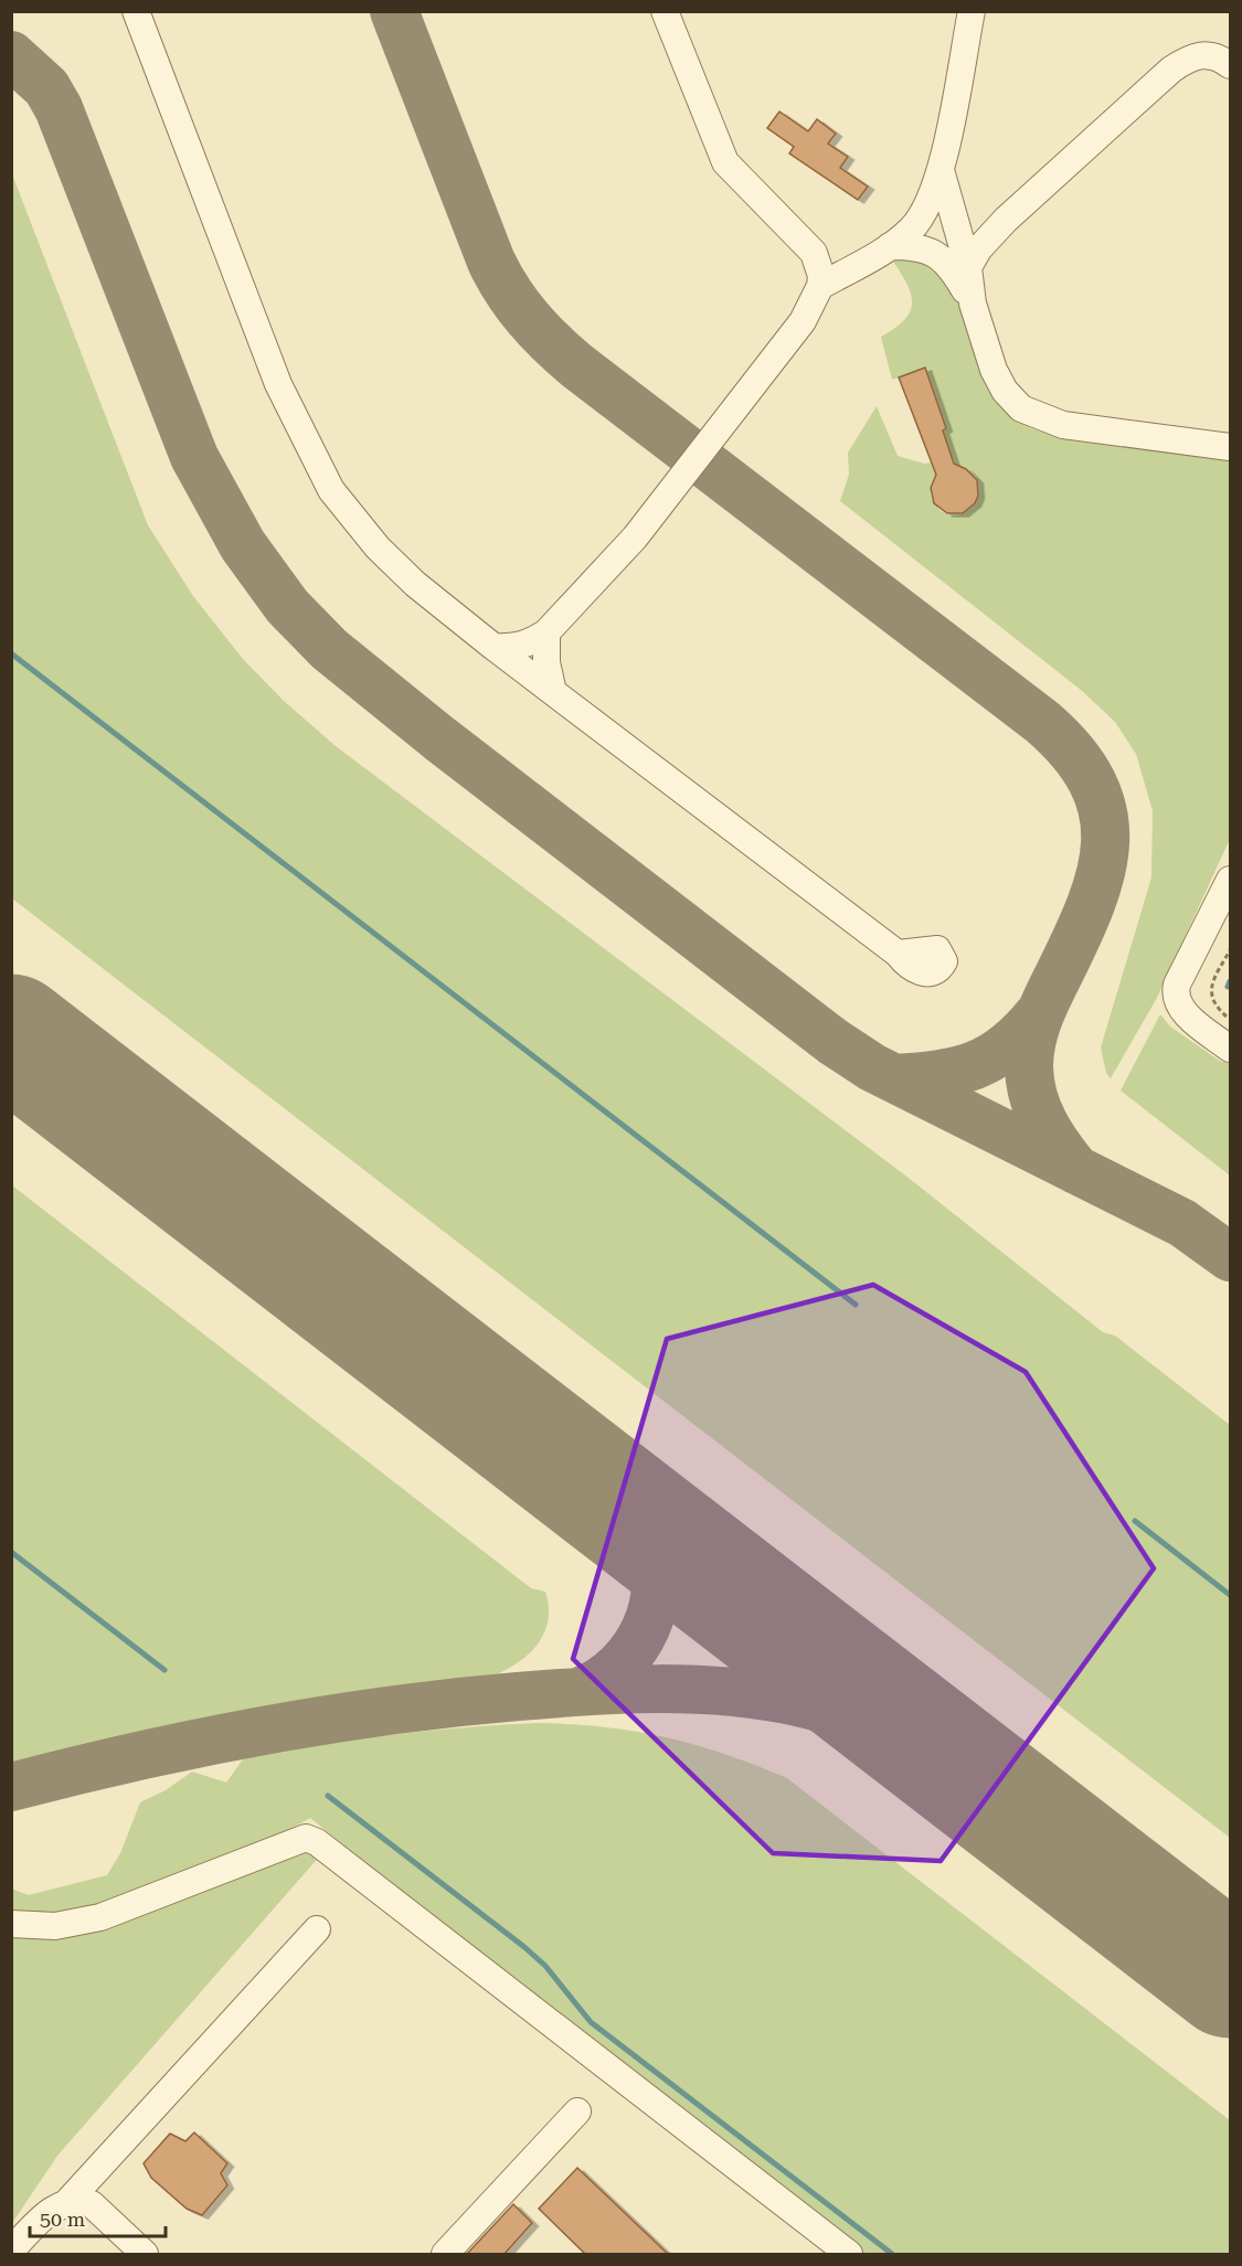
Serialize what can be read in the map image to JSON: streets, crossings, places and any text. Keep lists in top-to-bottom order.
{
  "scale_bar": "50 m"
}
